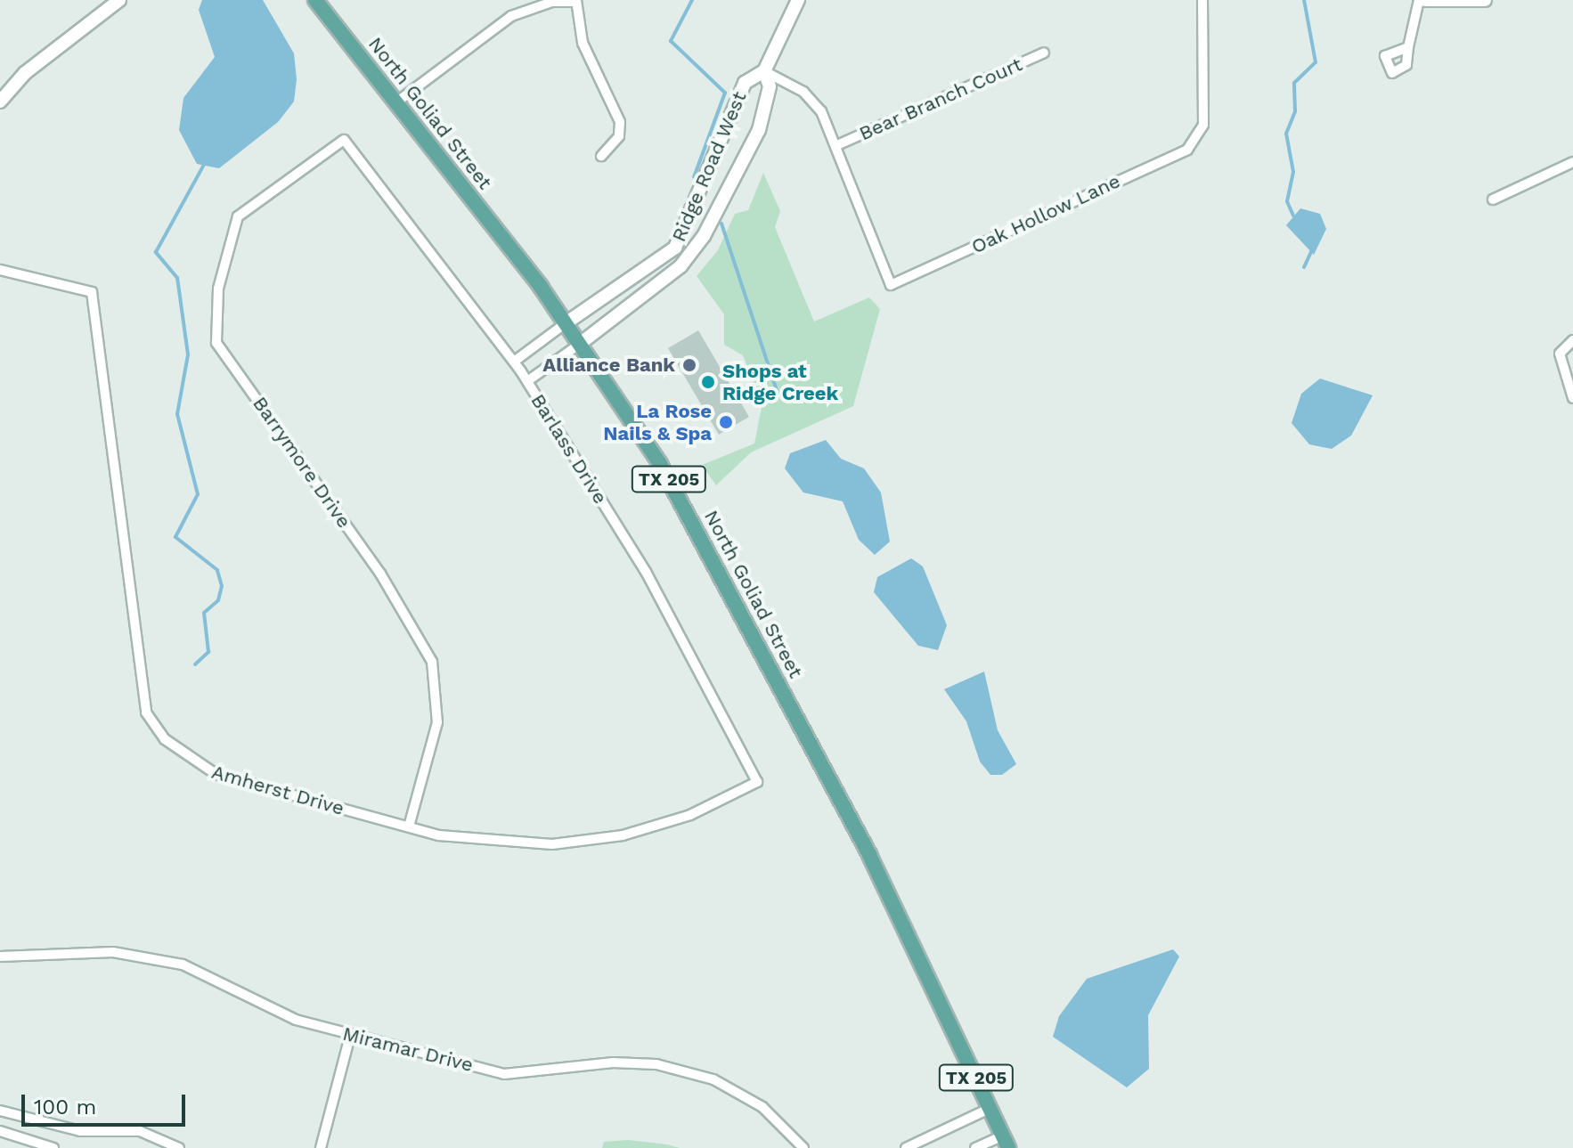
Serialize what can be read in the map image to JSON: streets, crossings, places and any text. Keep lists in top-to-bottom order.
{
  "streets": {
    "main road": ["North Goliad Street", "TX 205"],
    "street": [
      "Bear Branch Court",
      "Ridge Road West",
      "Oak Hollow Lane",
      "Barlass Drive",
      "Barrymore Drive",
      "Amherst Drive",
      "Miramar Drive"
    ]
  },
  "crossings": [
    ["Bear Branch Court", "Oak Hollow Lane"],
    ["North Goliad Street", "Ridge Road West"],
    ["Ridge Road West", "Barlass Drive"],
    ["Barlass Drive", "Barrymore Drive"],
    ["Barlass Drive", "Amherst Drive"],
    ["Barrymore Drive", "Amherst Drive"]
  ],
  "places": ["Alliance Bank", "Shops at Ridge Creek", "La Rose Nails & Spa"],
  "scale_bar": "100 m"
}
